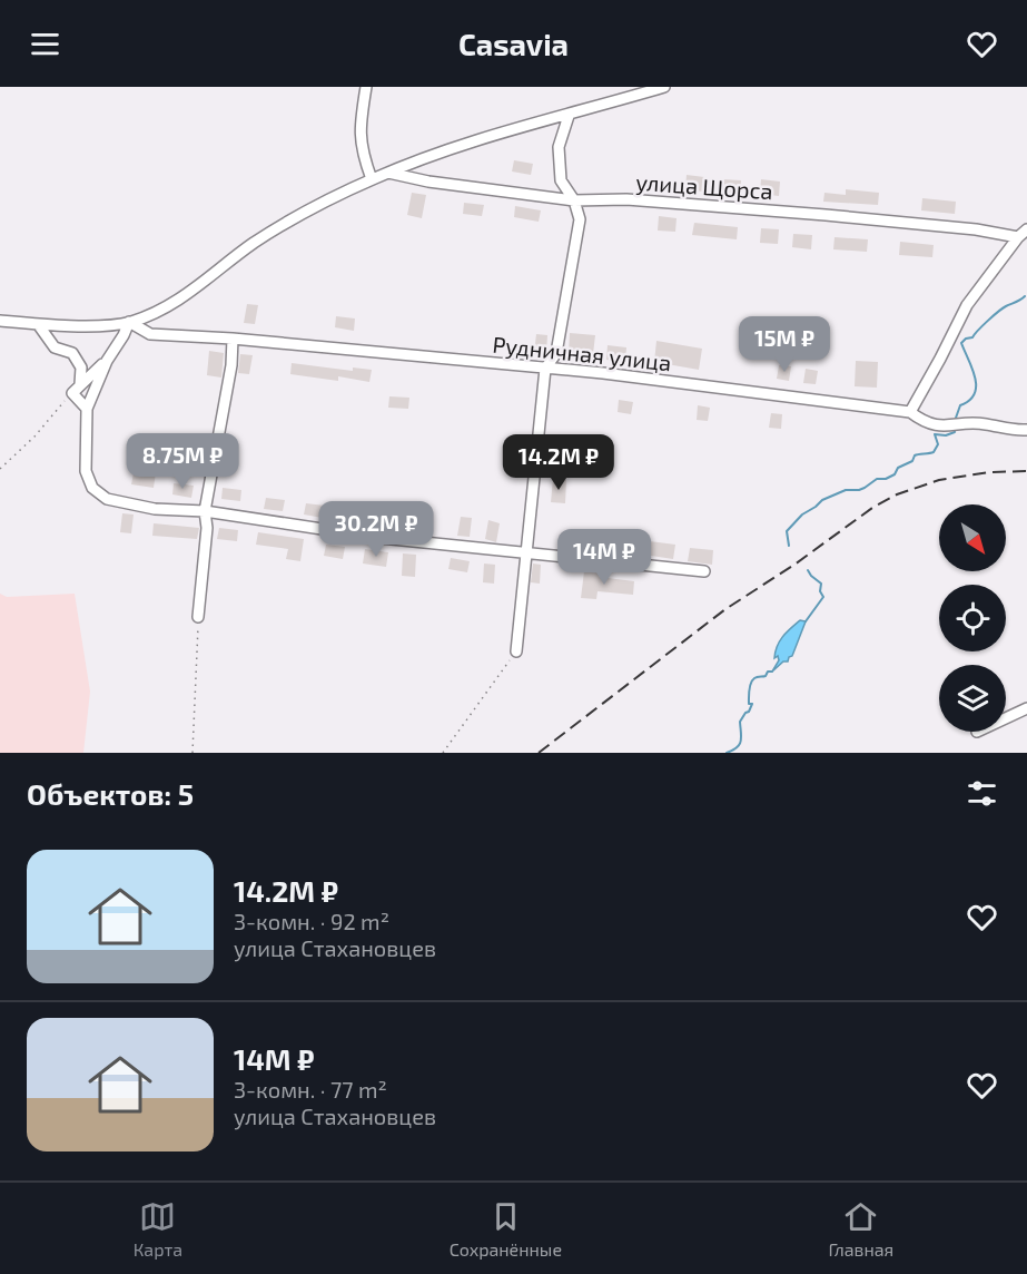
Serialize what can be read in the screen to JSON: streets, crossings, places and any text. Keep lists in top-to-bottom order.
{
  "streets": {
    "street": ["улица Щорса", "Рудничная улица"]
  },
  "north": "bottom right",
  "page": {
    "header": "Casavia",
    "price": [
      "15M ₽",
      "8.75M ₽",
      "14.2M ₽",
      "30.2M ₽",
      "14M ₽"
    ],
    "heading": "Объектов: 5",
    "list": [
      {
        "name": "14.2M ₽",
        "note": "3-комн. · 92 m² · улица Стахановцев"
      },
      {
        "name": "14M ₽",
        "note": "3-комн. · 77 m² · улица Стахановцев"
      }
    ],
    "tabs": ["Карта", "Сохранённые", "Главная"]
  }
}
